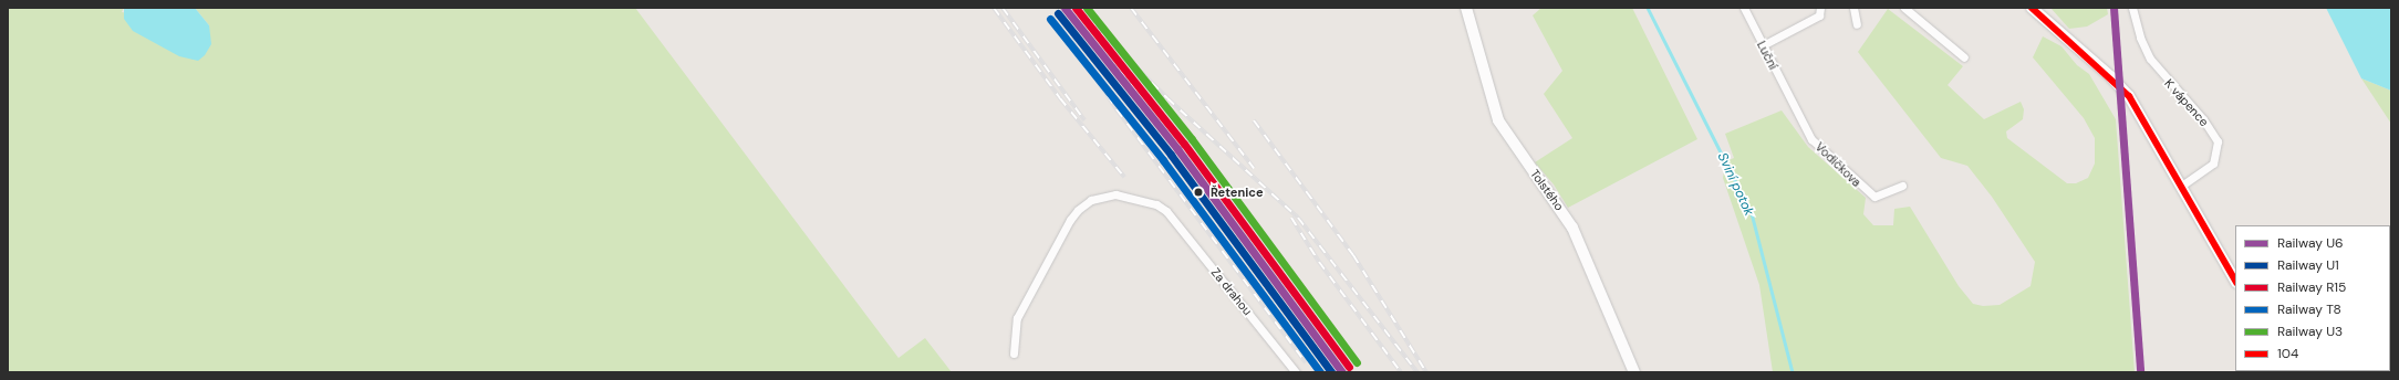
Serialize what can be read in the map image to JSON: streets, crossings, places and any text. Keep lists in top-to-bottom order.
{
  "streets": {
    "street": [
      "Luční",
      "K vápence",
      "Vodičkova",
      "Tolstého",
      "Za drahou"
    ]
  },
  "crossings": [
    ["Luční", "Vodičkova"]
  ],
  "water": ["Sviní potok"],
  "places": ["Řetenice"],
  "lines": [
    "rail line U6",
    "rail line R15",
    "rail line U3",
    "transit line 104",
    "rail line U1",
    "rail line T8"
  ],
  "legend": [
    "Railway U6",
    "Railway U1",
    "Railway R15",
    "Railway T8",
    "Railway U3",
    "104"
  ]
}
